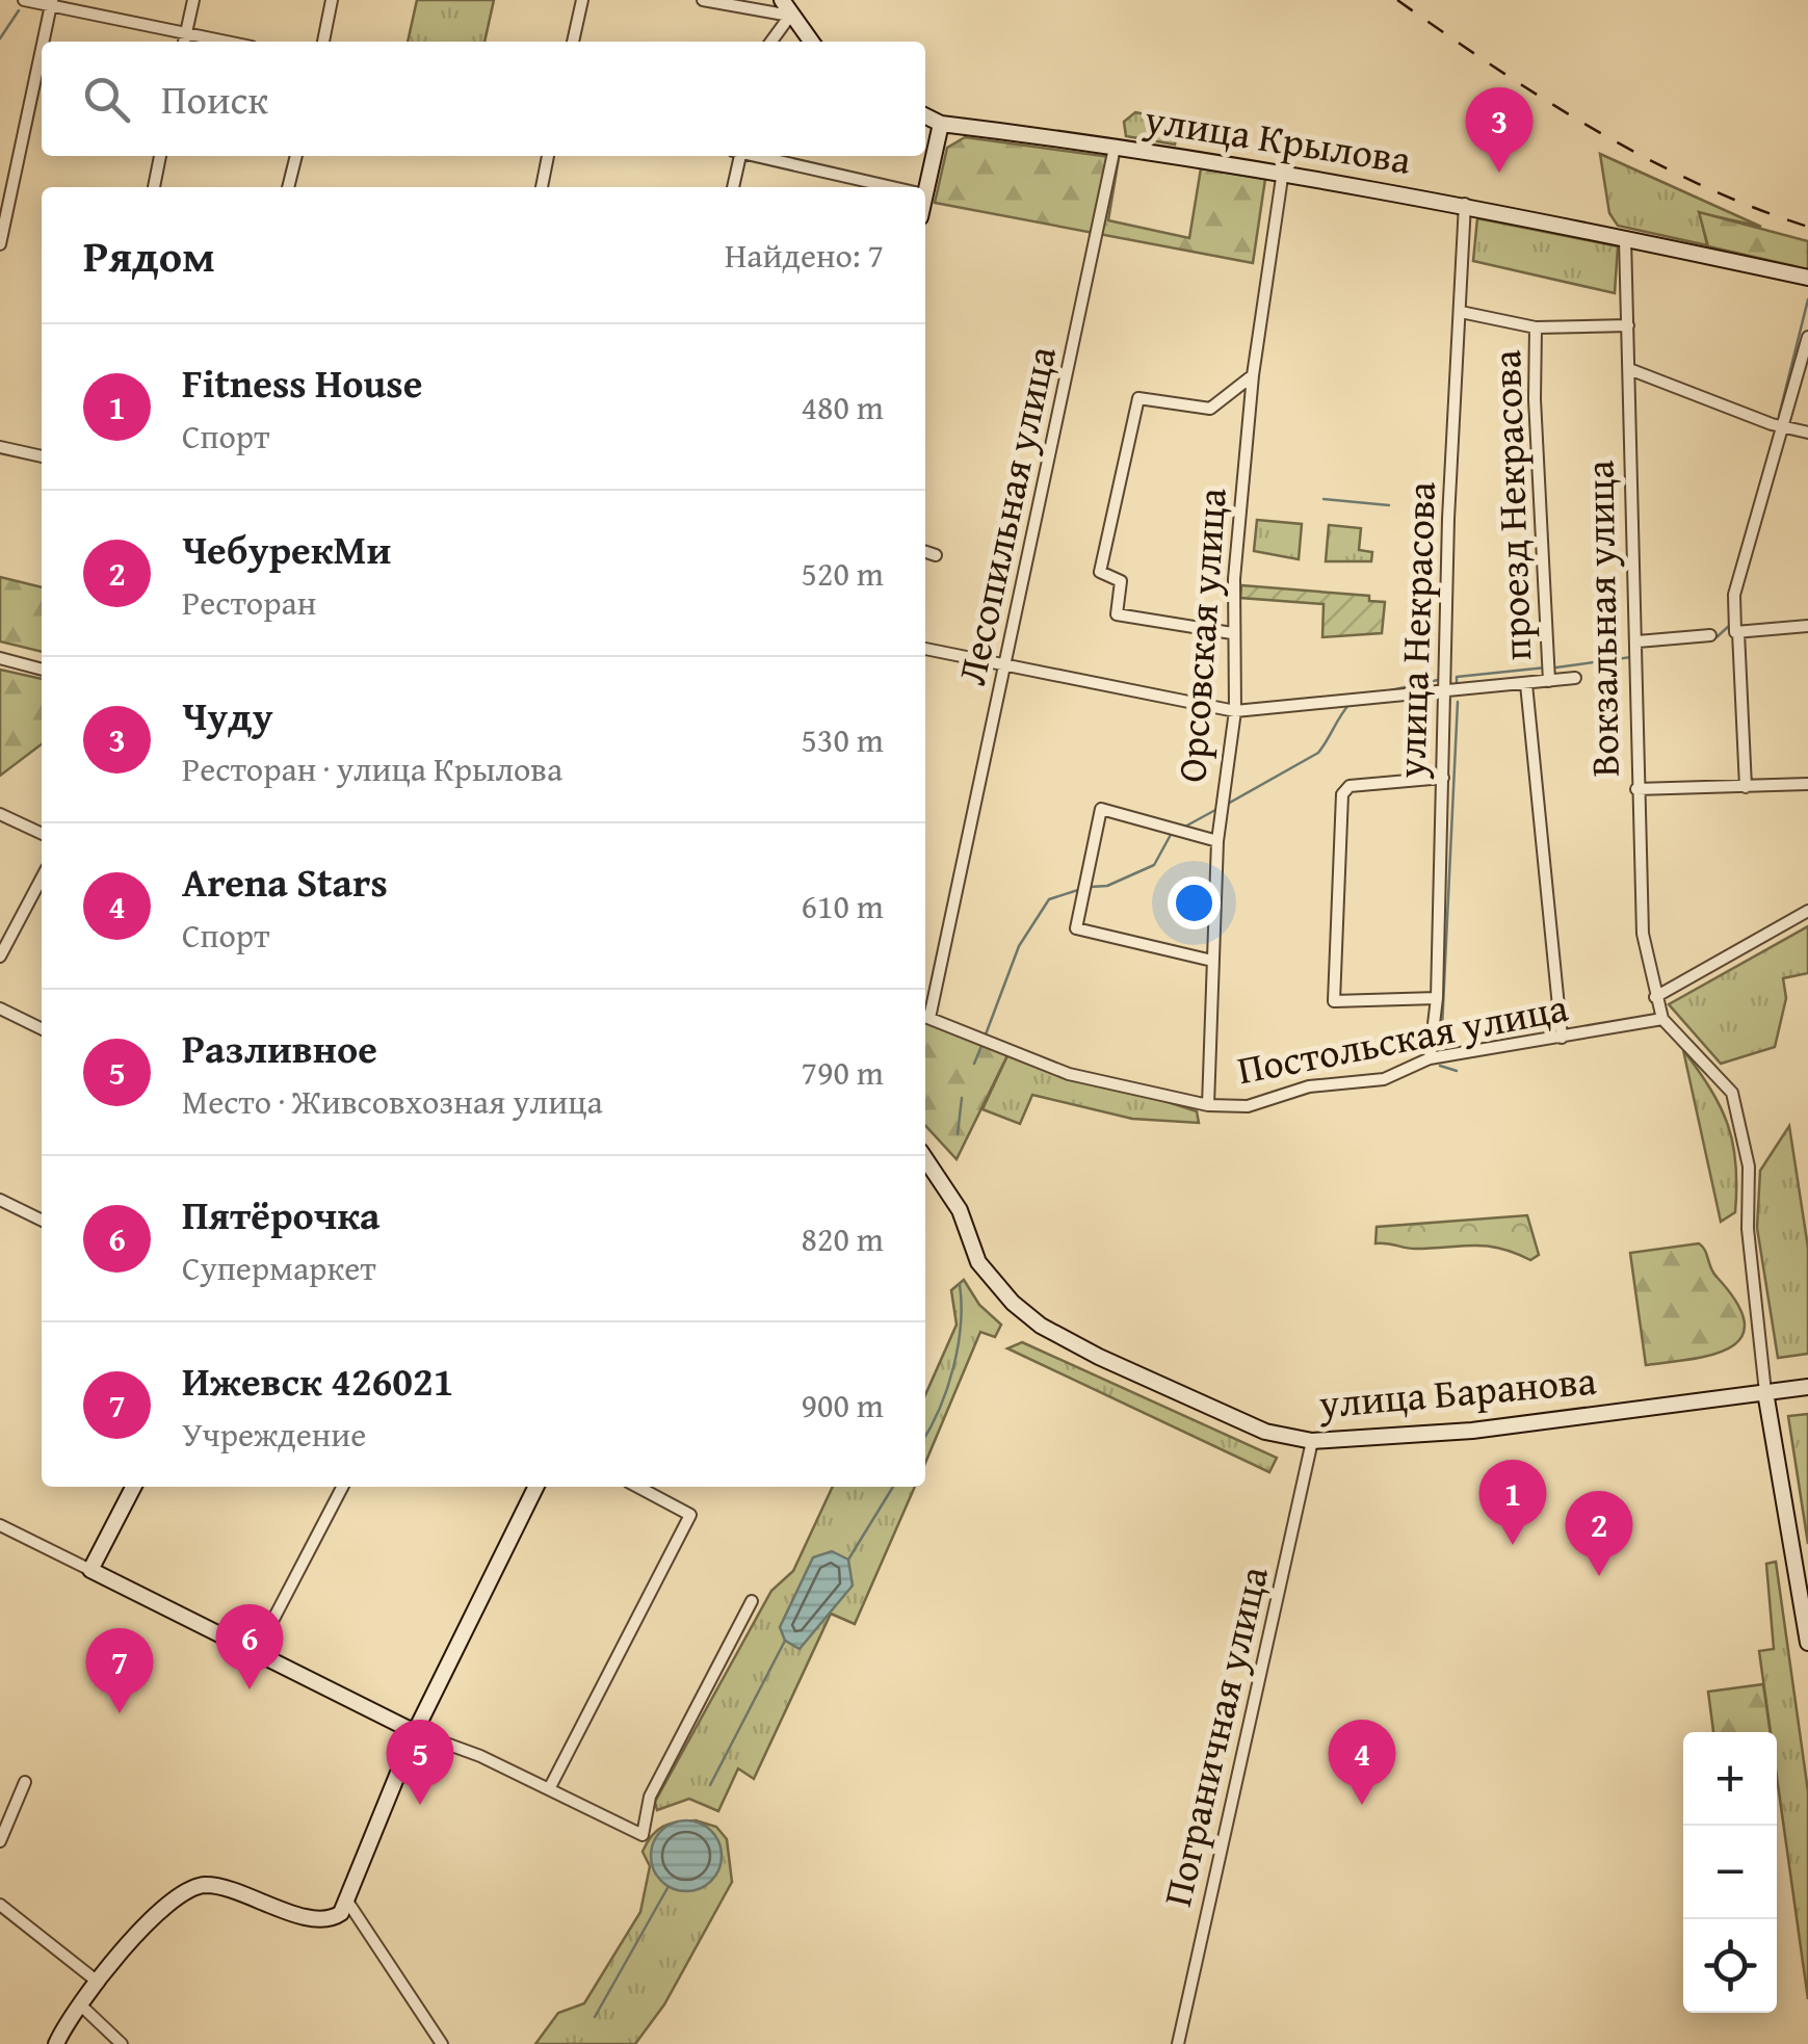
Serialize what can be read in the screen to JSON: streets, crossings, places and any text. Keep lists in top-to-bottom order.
{
  "streets": {
    "main road": ["улица Крылова", "улица Баранова"],
    "street": [
      "проезд Некрасова",
      "Лесопильная улица",
      "Вокзальная улица",
      "улица Некрасова",
      "Орсовская улица",
      "Постольская улица",
      "Пограничная улица"
    ]
  },
  "crossings": [
    ["улица Крылова", "Лесопильная улица"],
    ["улица Крылова", "Вокзальная улица"],
    ["улица Крылова", "улица Некрасова"],
    ["улица Крылова", "Орсовская улица"],
    ["проезд Некрасова", "Постольская улица"],
    ["Вокзальная улица", "Постольская улица"],
    ["улица Некрасова", "Постольская улица"],
    ["Орсовская улица", "Постольская улица"],
    ["улица Баранова", "Пограничная улица"]
  ],
  "page": {
    "search": "Поиск",
    "pins": [
      "3",
      "1",
      "2",
      "6",
      "7",
      "4",
      "5"
    ],
    "heading": ["Рядом", "Найдено: 7"],
    "list": [
      {
        "mark": "1",
        "name": "Fitness House",
        "note": "Спорт",
        "value": "480 m"
      },
      {
        "mark": "2",
        "name": "ЧебурекМи",
        "note": "Ресторан",
        "value": "520 m"
      },
      {
        "mark": "3",
        "name": "Чуду",
        "note": "Ресторан · улица Крылова",
        "value": "530 m"
      },
      {
        "mark": "4",
        "name": "Arena Stars",
        "note": "Спорт",
        "value": "610 m"
      },
      {
        "mark": "5",
        "name": "Разливное",
        "note": "Место · Живсовхозная улица",
        "value": "790 m"
      },
      {
        "mark": "6",
        "name": "Пятёрочка",
        "note": "Супермаркет",
        "value": "820 m"
      },
      {
        "mark": "7",
        "name": "Ижевск 426021",
        "note": "Учреждение",
        "value": "900 m"
      }
    ],
    "map_buttons": ["+", "−"]
  }
}
